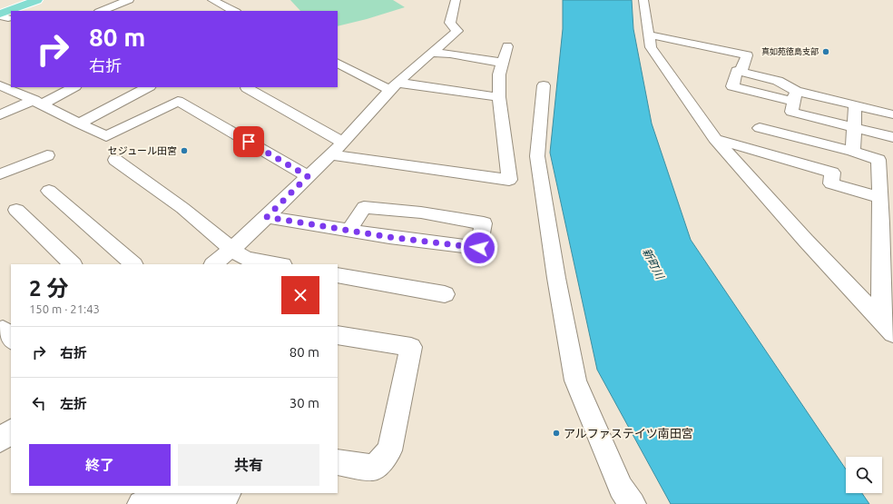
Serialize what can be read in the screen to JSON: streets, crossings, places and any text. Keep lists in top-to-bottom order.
{
  "water": ["新町川"],
  "places": ["真如苑徳島支部", "セジュール田宮", "アルファステイツ南田宮"],
  "page": {
    "turn": ["80 m", "右折"],
    "heading": ["2 分", "150 m · 21:43"],
    "list": [
      {
        "name": "右折",
        "value": "80 m"
      },
      {
        "name": "左折",
        "value": "30 m"
      }
    ],
    "buttons": ["終了", "共有"]
  }
}
